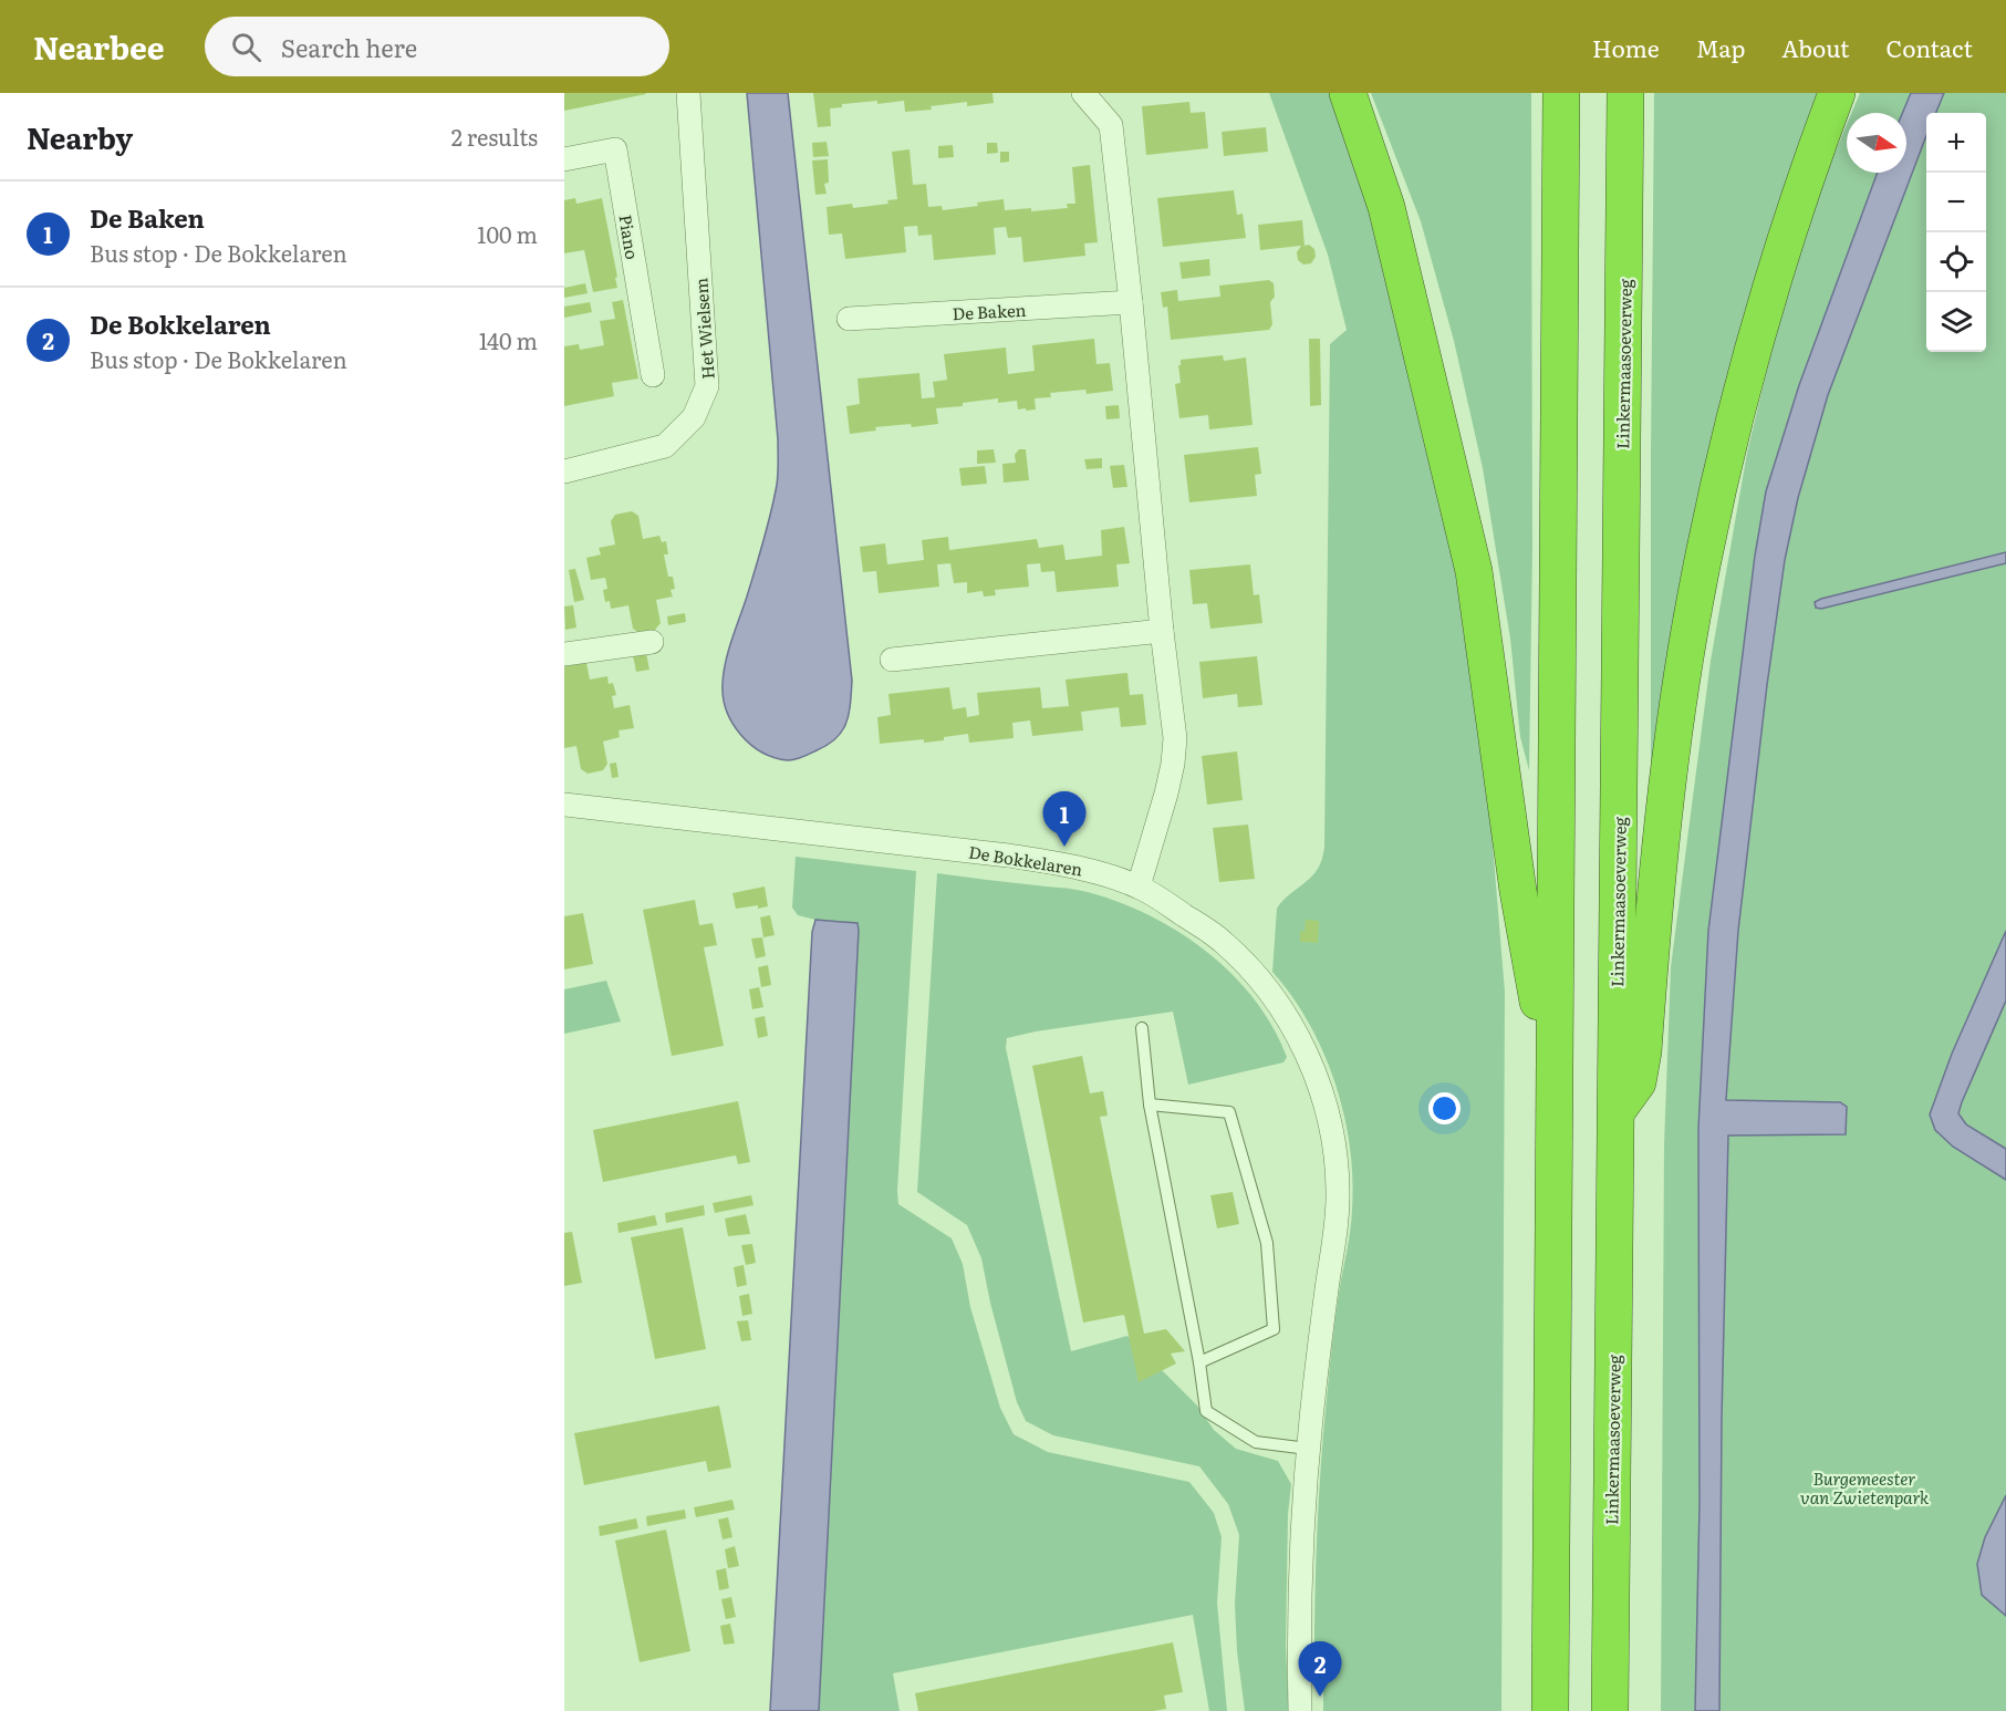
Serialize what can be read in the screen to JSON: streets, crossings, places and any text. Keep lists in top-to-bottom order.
{
  "streets": {
    "highway": ["Linkermaasoeverweg"],
    "street": [
      "Piano",
      "De Baken",
      "Het Wielsem",
      "De Bokkelaren"
    ]
  },
  "parks": ["Burgemeester van Zwietenpark"],
  "north": "right",
  "page": {
    "header": "Nearbee",
    "search": "Search here",
    "nav": [
      "Home",
      "Map",
      "About",
      "Contact"
    ],
    "heading": ["Nearby", "2 results"],
    "map_buttons": ["+", "−"],
    "list": [
      {
        "mark": "1",
        "name": "De Baken",
        "note": "Bus stop · De Bokkelaren",
        "value": "100 m"
      },
      {
        "mark": "2",
        "name": "De Bokkelaren",
        "note": "Bus stop · De Bokkelaren",
        "value": "140 m"
      }
    ],
    "pins": ["1", "2"]
  }
}
